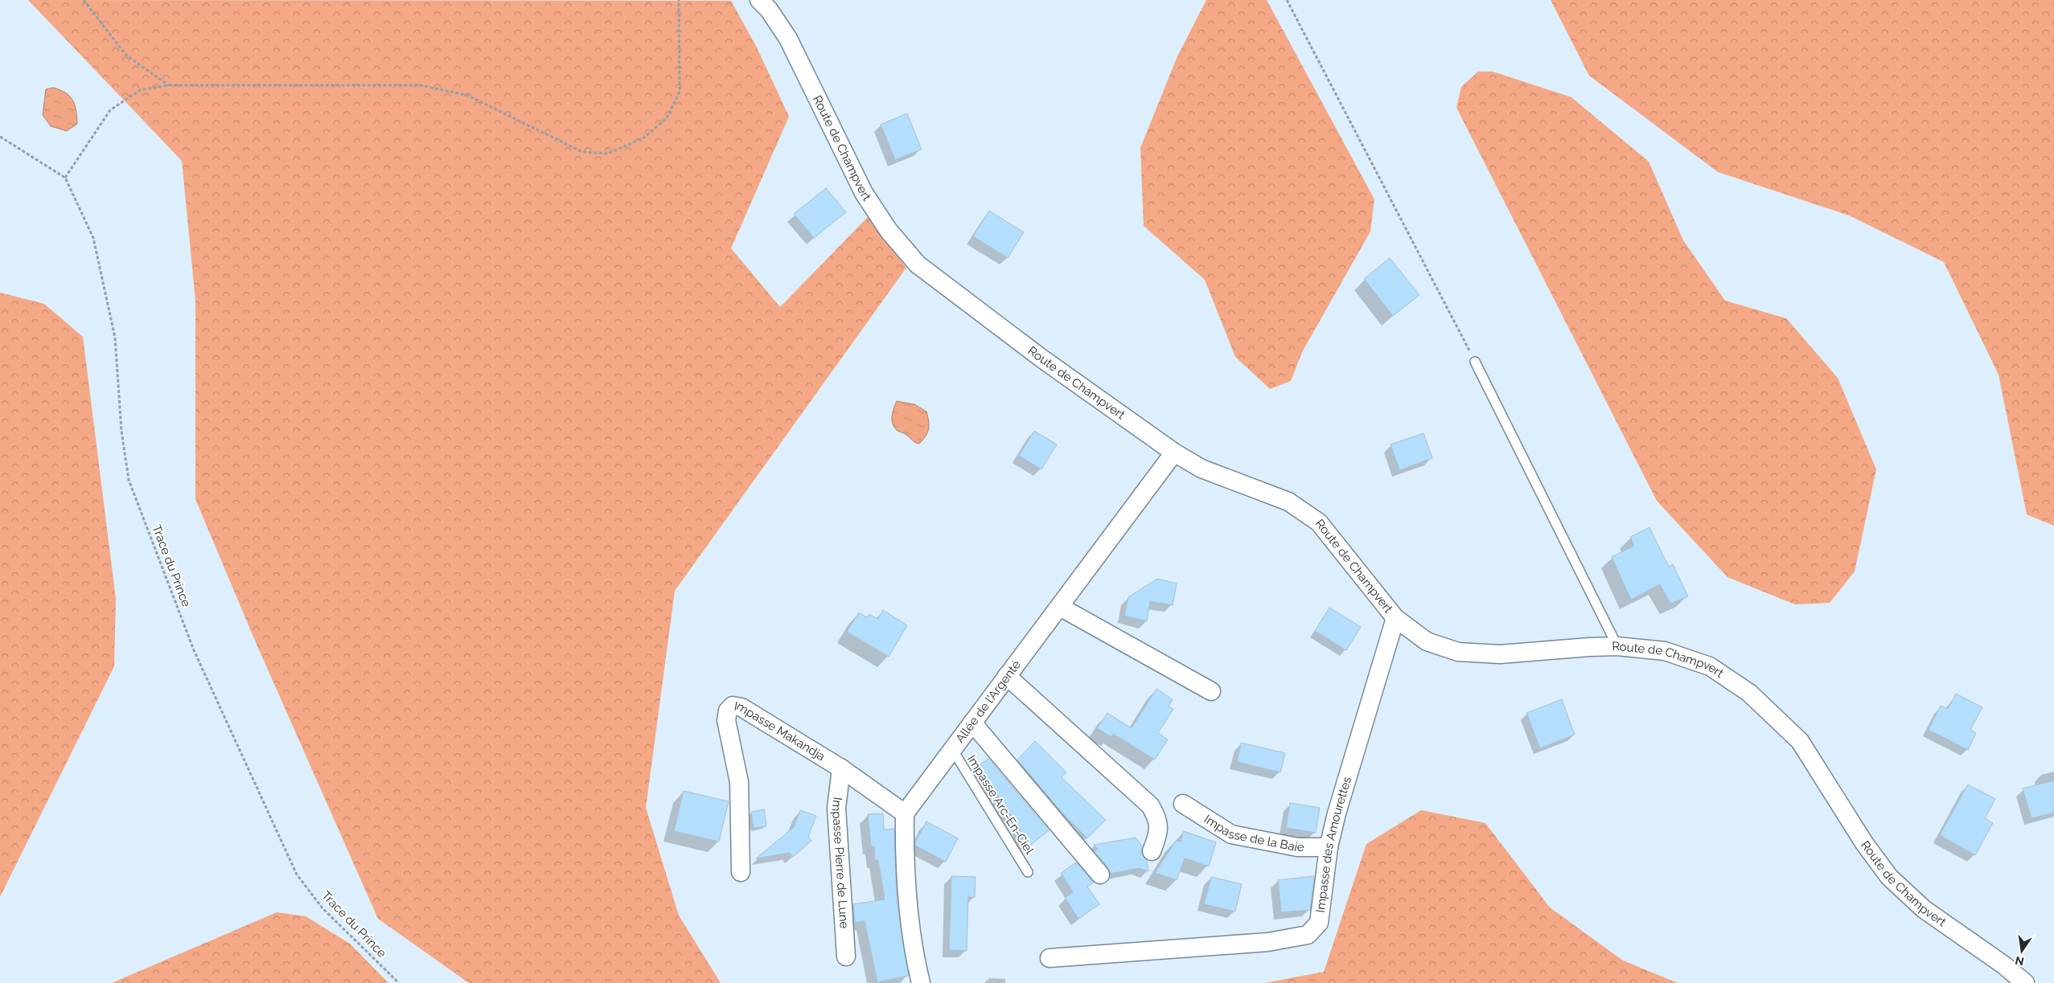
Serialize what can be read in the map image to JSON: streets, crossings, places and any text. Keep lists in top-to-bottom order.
{
  "streets": {
    "street": [
      "Route de Champvert",
      "Allée de l'Argenté",
      "Impasse Makandja",
      "Impasse de la Baie",
      "Impasse des Amourettes",
      "Impasse Pierre de Lune"
    ],
    "lane": ["Impasse Arc-En-Ciel"],
    "path": ["Trace du Prince"]
  },
  "crossings": [
    ["Route de Champvert", "Allée de l'Argenté"],
    ["Route de Champvert", "Impasse des Amourettes"],
    ["Allée de l'Argenté", "Impasse Makandja"],
    ["Allée de l'Argenté", "Impasse Arc-En-Ciel"],
    ["Impasse Makandja", "Impasse Pierre de Lune"],
    ["Impasse de la Baie", "Impasse des Amourettes"]
  ],
  "north": "bottom"
}
